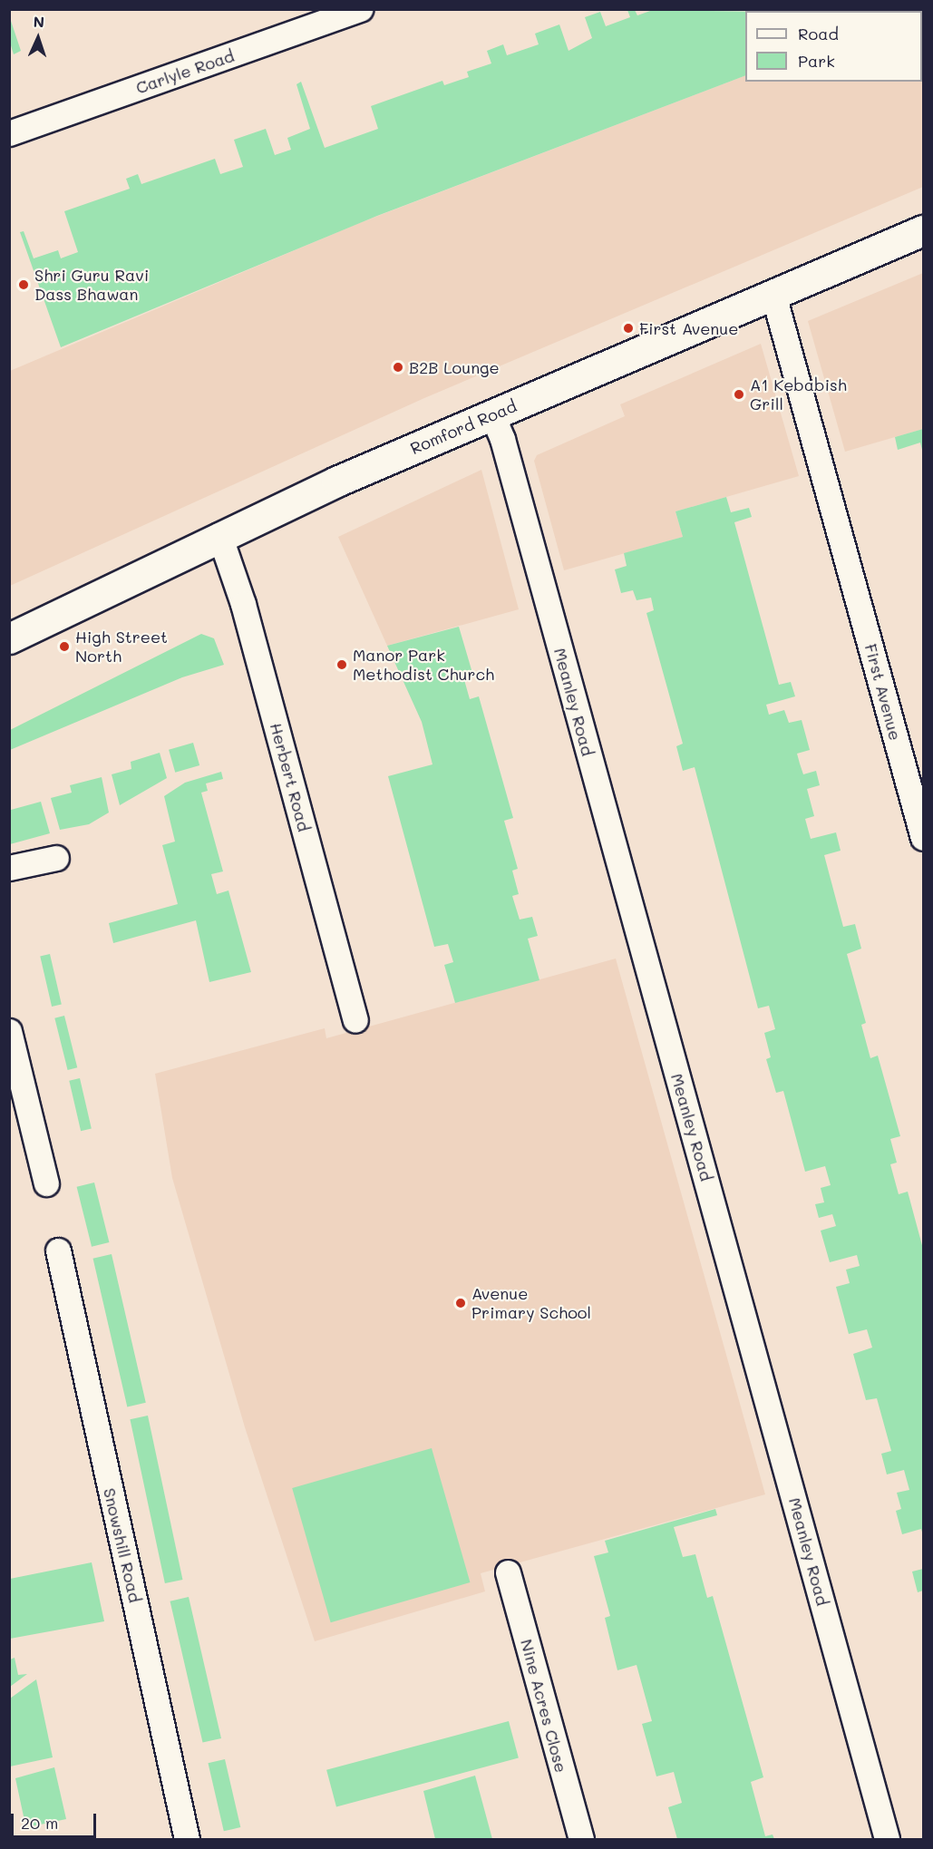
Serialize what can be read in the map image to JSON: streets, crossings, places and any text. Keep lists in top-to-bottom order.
{
  "streets": {
    "main road": ["Romford Road"],
    "street": [
      "Carlyle Road",
      "First Avenue",
      "Meanley Road",
      "Herbert Road",
      "Snowshill Road",
      "Nine Acres Close"
    ]
  },
  "crossings": [
    ["Romford Road", "First Avenue"],
    ["Romford Road", "Meanley Road"],
    ["Romford Road", "Herbert Road"]
  ],
  "places": [
    "Shri Guru Ravi Dass Bhawan",
    "First Avenue",
    "B2B Lounge",
    "A1 Kebabish Grill",
    "High Street North",
    "Manor Park Methodist Church",
    "Avenue Primary School"
  ],
  "legend": ["Road", "Park"],
  "scale_bar": "20 m",
  "north": "top"
}
